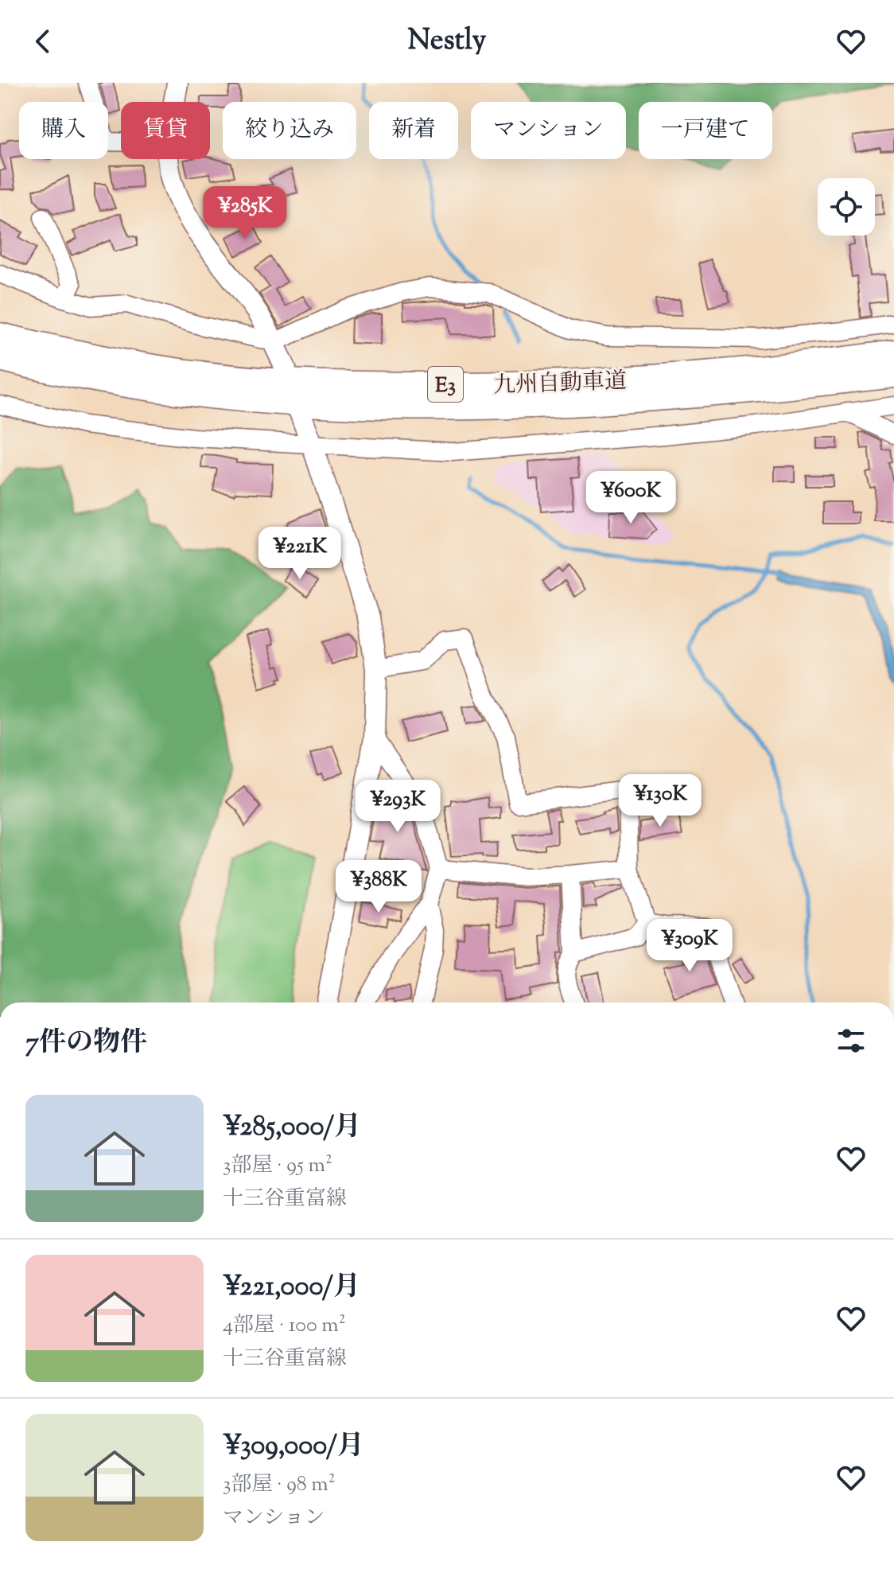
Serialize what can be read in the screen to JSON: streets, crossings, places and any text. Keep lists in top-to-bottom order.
{
  "streets": {
    "highway": ["九州自動車道", "E3"]
  },
  "page": {
    "header": "Nestly",
    "chip": [
      "購入",
      "賃貸",
      "絞り込み",
      "新着",
      "マンション",
      "一戸建て"
    ],
    "price": [
      "¥285K",
      "¥600K",
      "¥221K",
      "¥130K",
      "¥293K",
      "¥388K",
      "¥309K"
    ],
    "heading": "7件の物件",
    "list": [
      {
        "name": "¥285,000/月",
        "note": "3部屋 · 95 m² · 十三谷重富線"
      },
      {
        "name": "¥221,000/月",
        "note": "4部屋 · 100 m² · 十三谷重富線"
      },
      {
        "name": "¥309,000/月",
        "note": "3部屋 · 98 m² · マンション"
      }
    ]
  }
}
